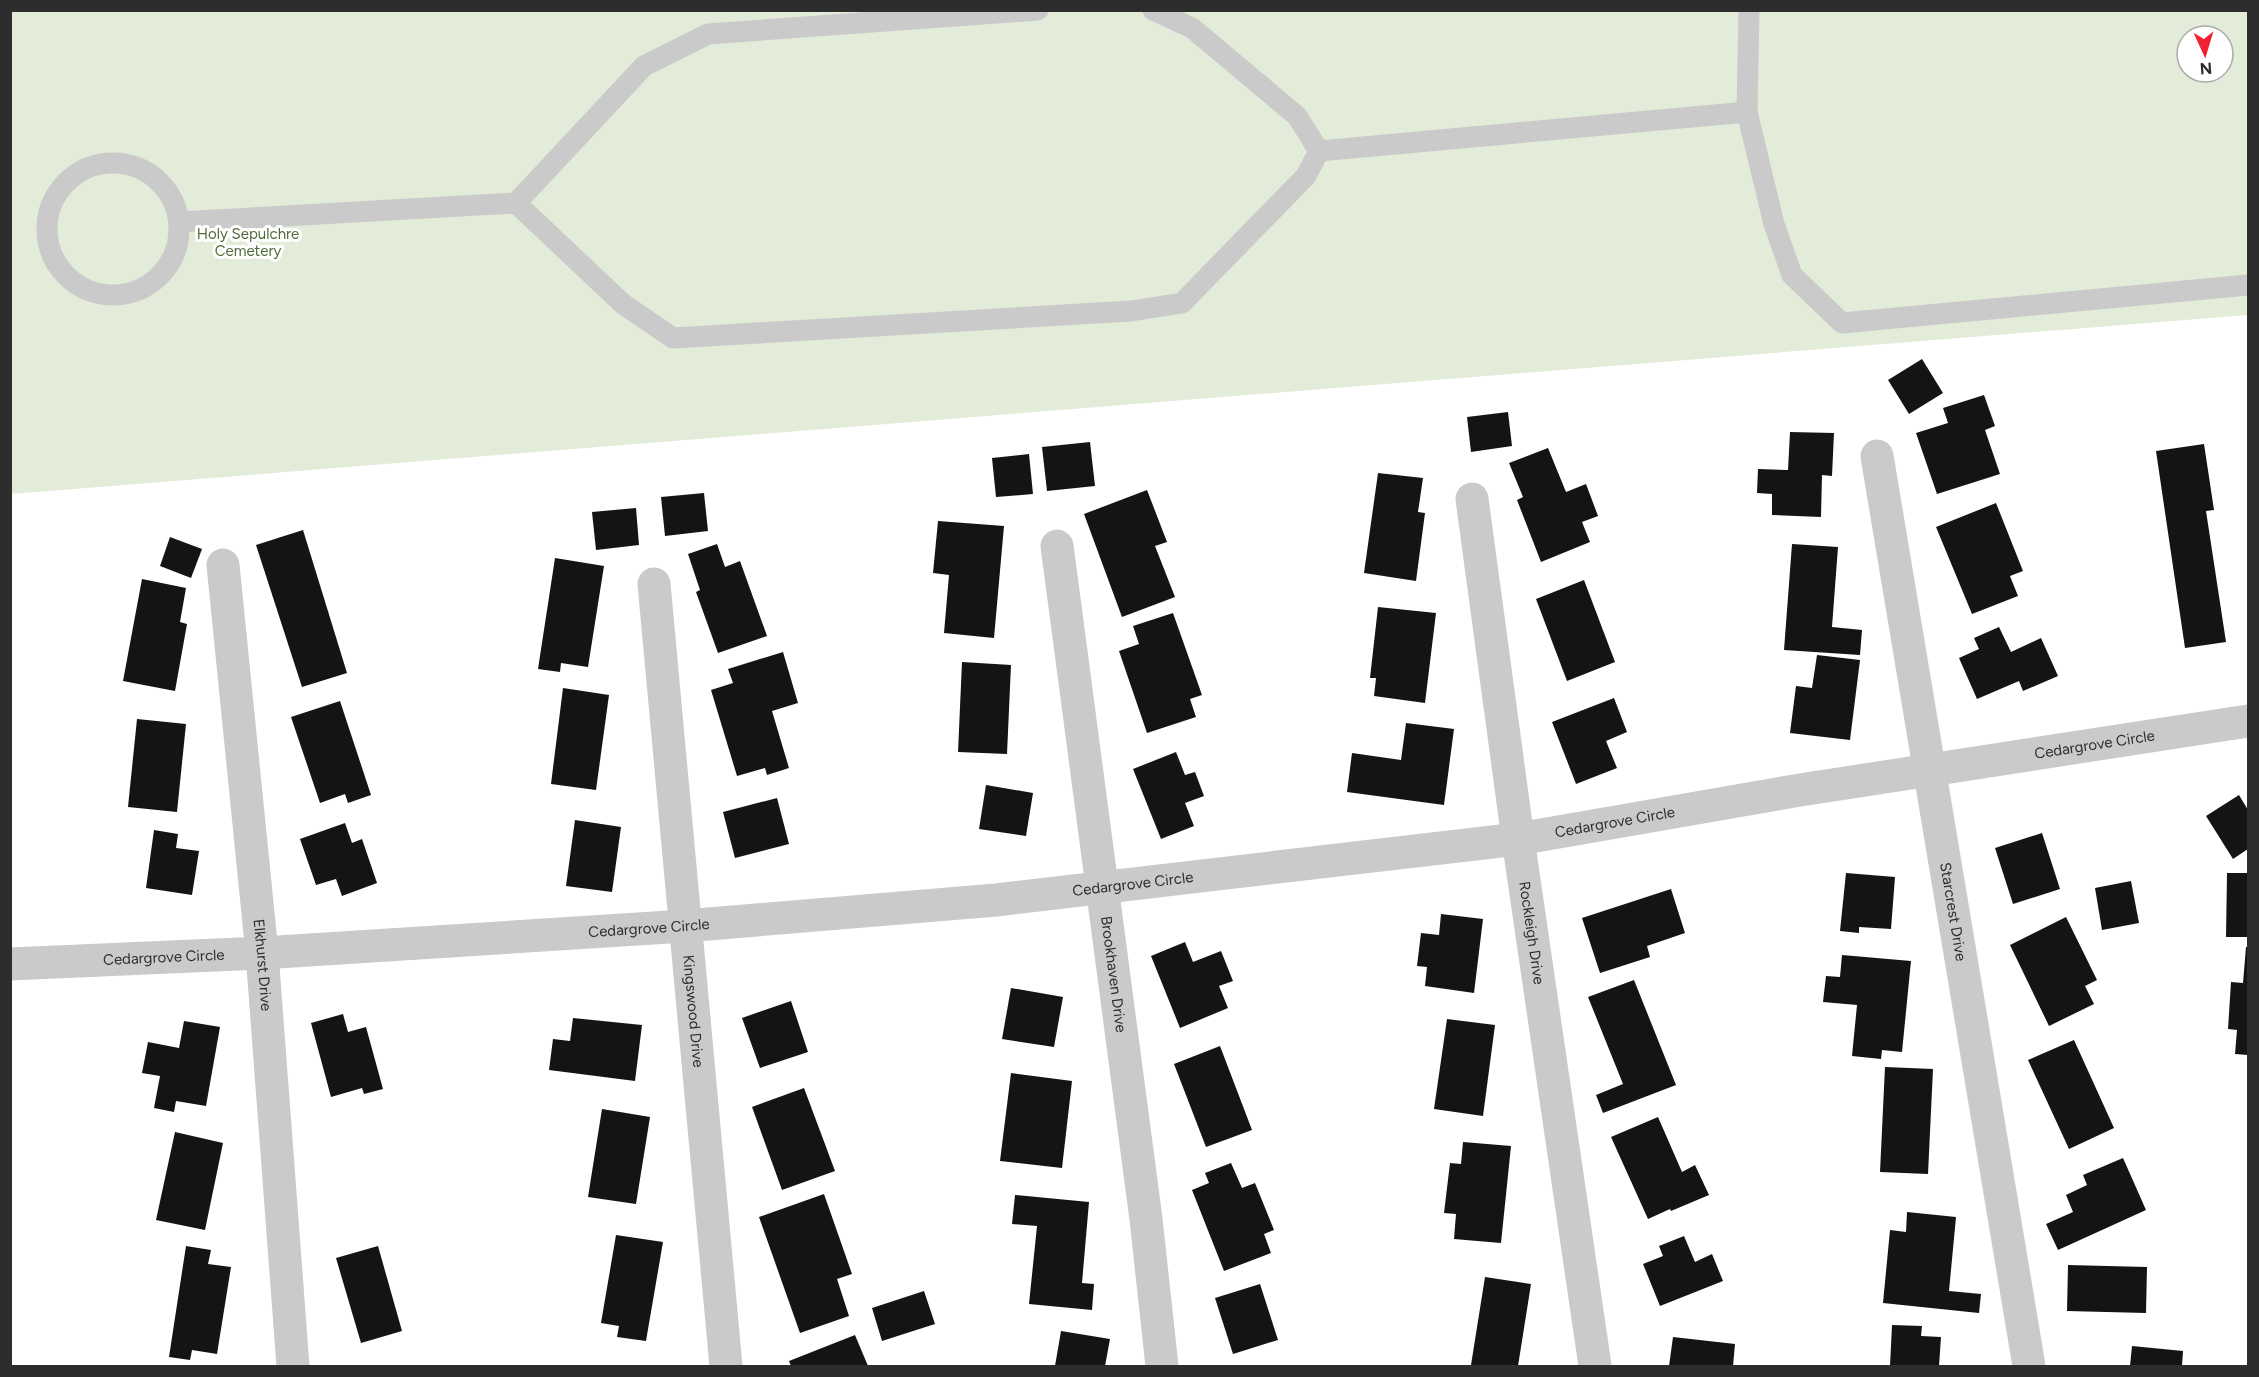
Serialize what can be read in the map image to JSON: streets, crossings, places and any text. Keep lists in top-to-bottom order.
{
  "streets": {
    "street": [
      "Cedargrove Circle",
      "Starcrest Drive",
      "Rockleigh Drive",
      "Elkhurst Drive",
      "Brookhaven Drive",
      "Kingswood Drive"
    ]
  },
  "crossings": [
    ["Cedargrove Circle", "Starcrest Drive"],
    ["Cedargrove Circle", "Rockleigh Drive"],
    ["Cedargrove Circle", "Elkhurst Drive"],
    ["Cedargrove Circle", "Brookhaven Drive"],
    ["Cedargrove Circle", "Kingswood Drive"]
  ],
  "parks": ["Holy Sepulchre Cemetery"],
  "north": "bottom"
}
